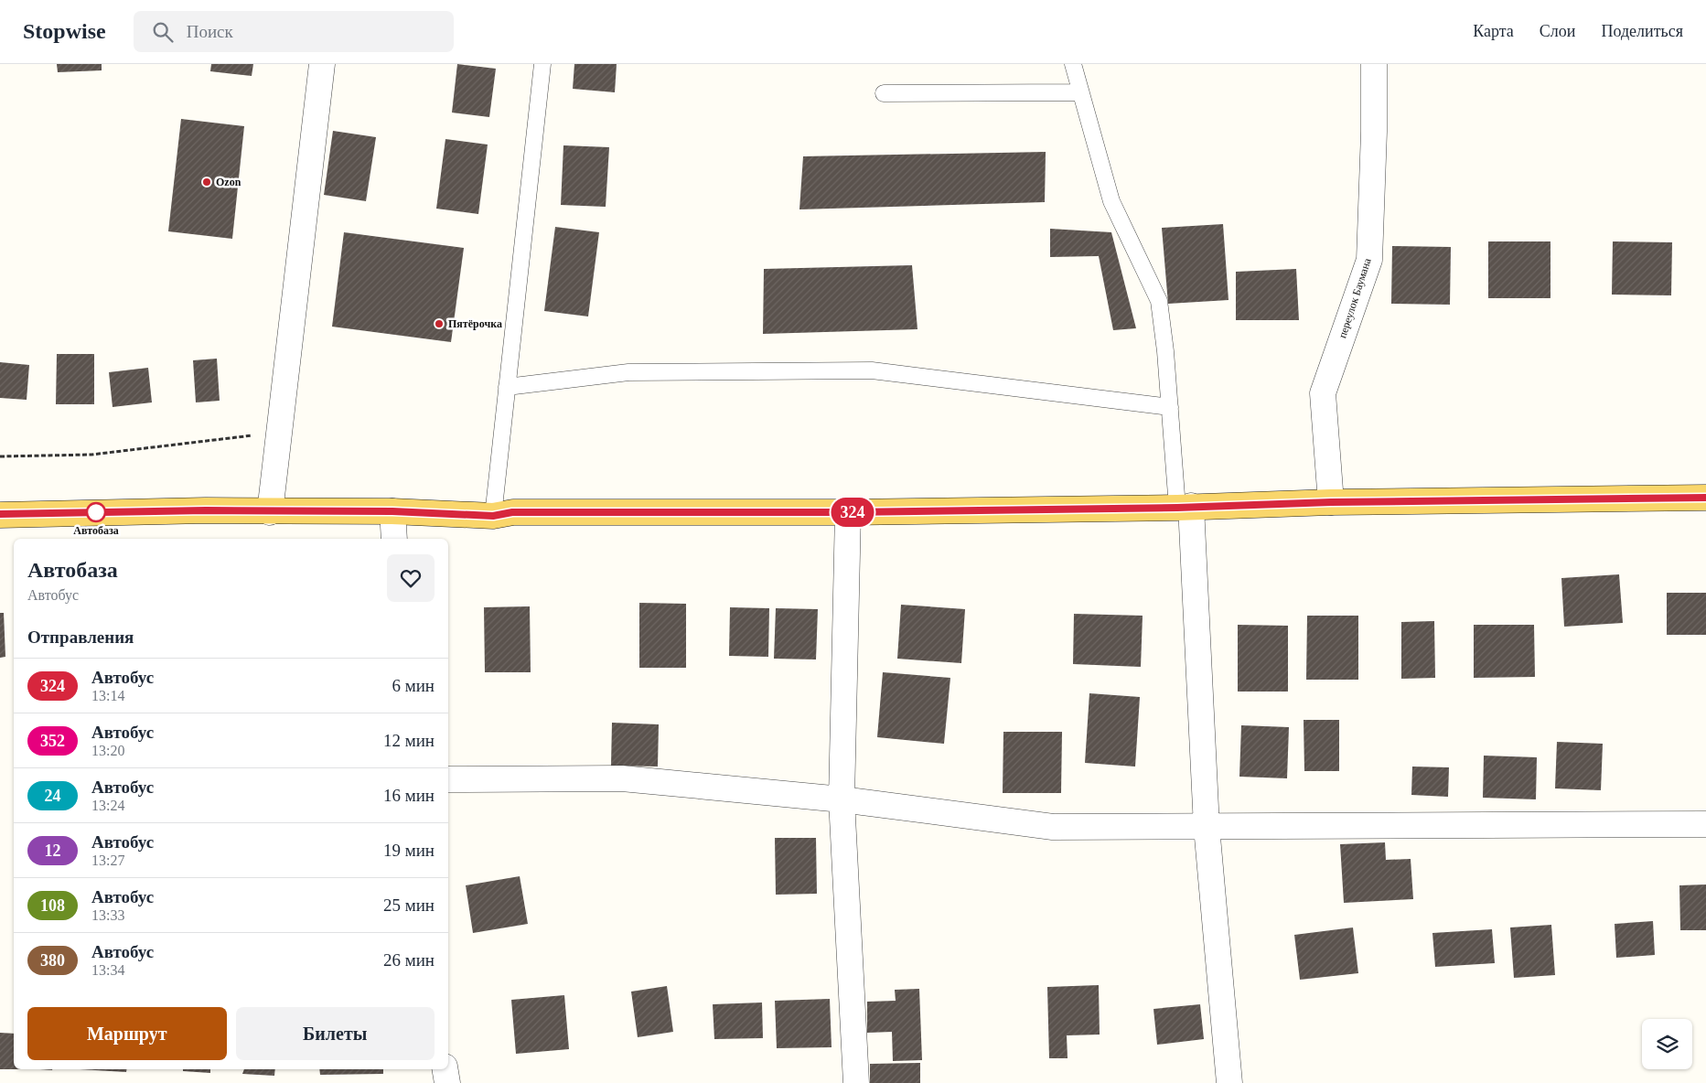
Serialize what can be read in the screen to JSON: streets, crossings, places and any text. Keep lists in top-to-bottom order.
{
  "streets": {
    "street": ["переулок Баумана"]
  },
  "places": ["Ozon", "Пятёрочка", "Автобаза"],
  "lines": ["bus line 324"],
  "page": {
    "header": "Stopwise",
    "search": "Поиск",
    "nav": ["Карта", "Слои", "Поделиться"],
    "on_map": "324",
    "heading": [
      ["Автобаза", "Автобус"],
      "Отправления"
    ],
    "list": [
      {
        "mark": "324",
        "name": "Автобус",
        "note": "13:14",
        "value": "6 мин"
      },
      {
        "mark": "352",
        "name": "Автобус",
        "note": "13:20",
        "value": "12 мин"
      },
      {
        "mark": "24",
        "name": "Автобус",
        "note": "13:24",
        "value": "16 мин"
      },
      {
        "mark": "12",
        "name": "Автобус",
        "note": "13:27",
        "value": "19 мин"
      },
      {
        "mark": "108",
        "name": "Автобус",
        "note": "13:33",
        "value": "25 мин"
      },
      {
        "mark": "380",
        "name": "Автобус",
        "note": "13:34",
        "value": "26 мин"
      }
    ],
    "buttons": ["Маршрут", "Билеты"]
  }
}
